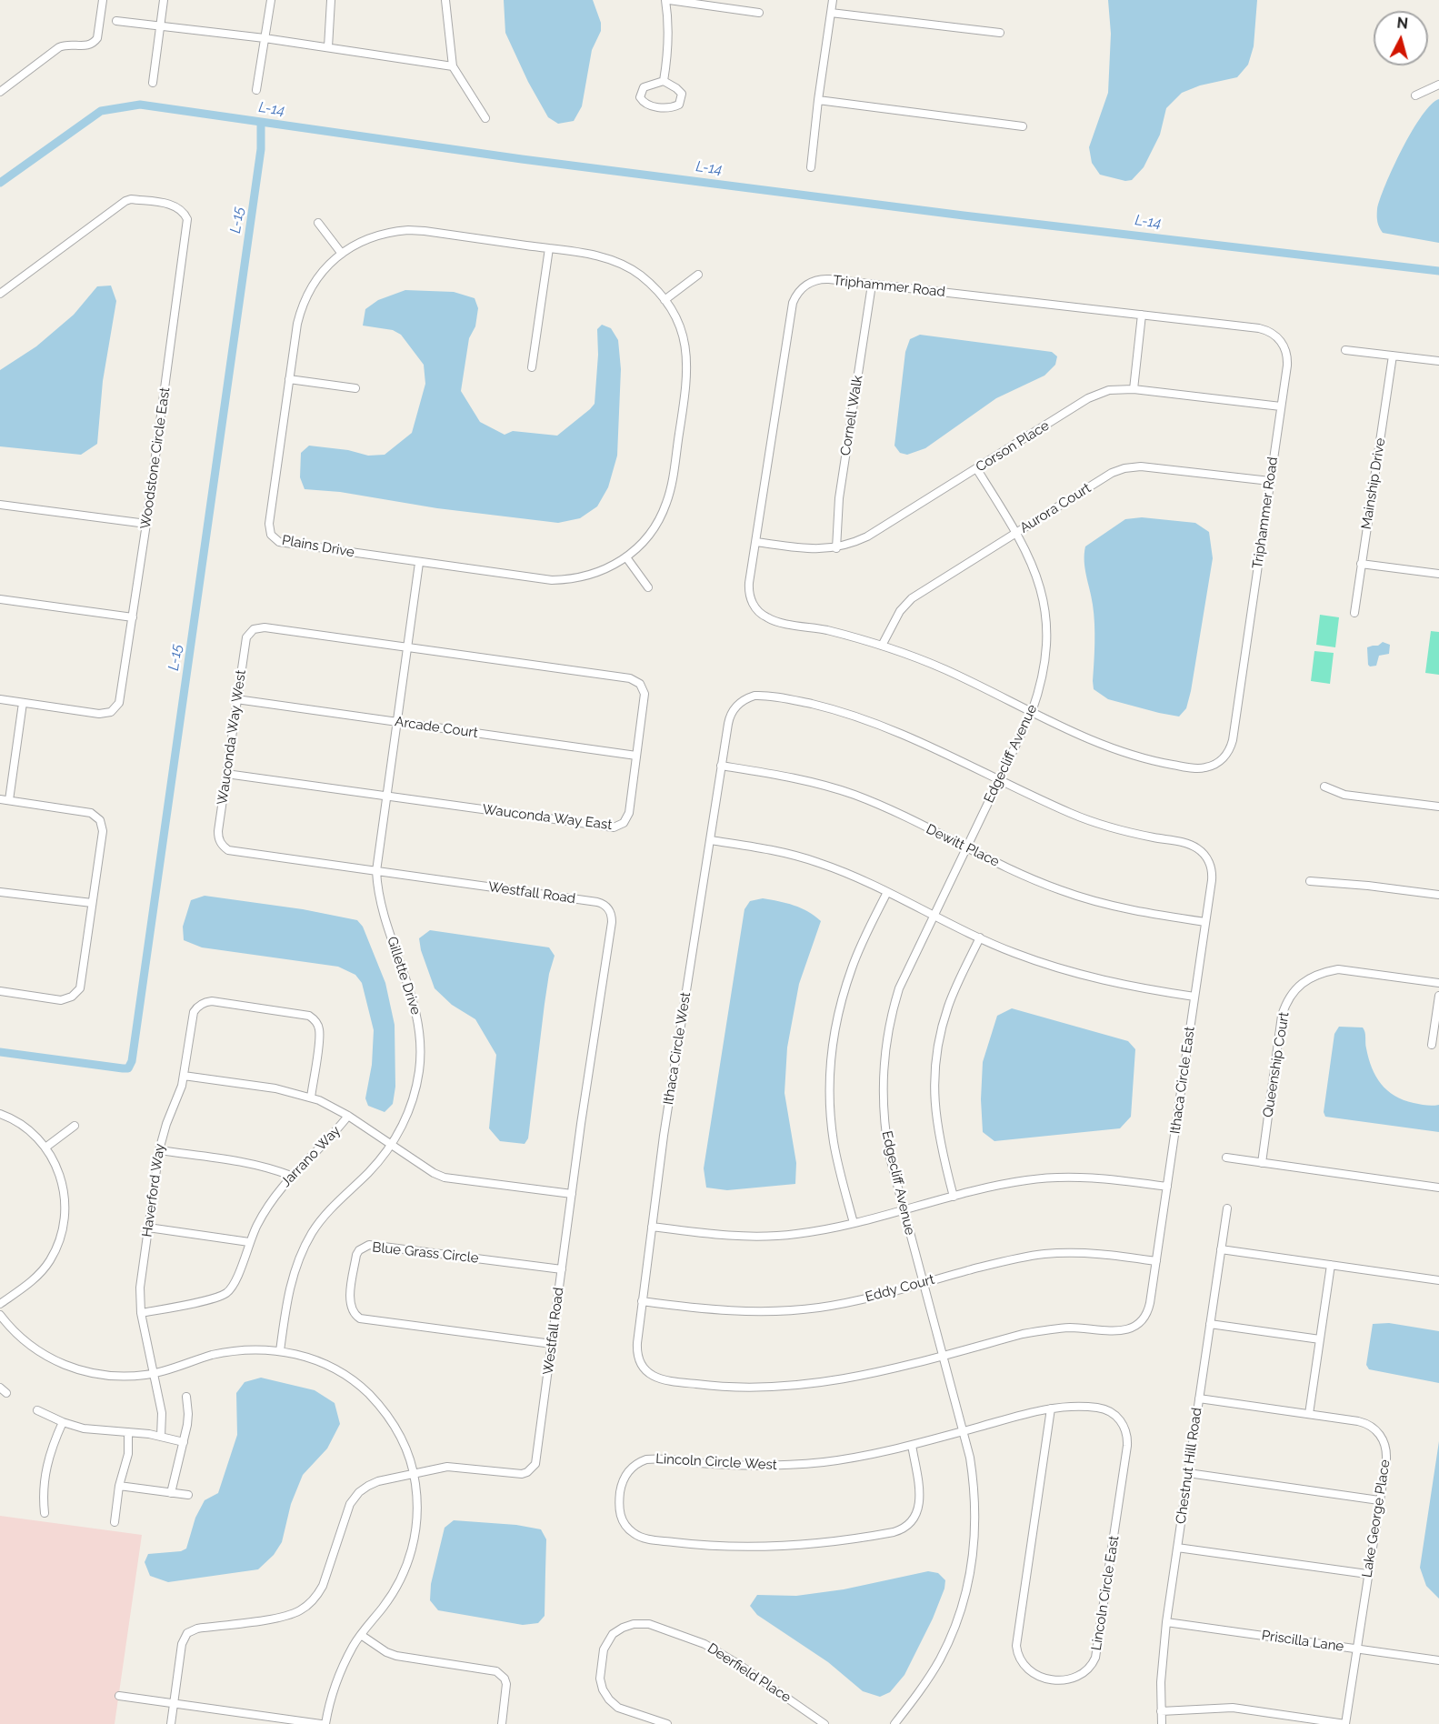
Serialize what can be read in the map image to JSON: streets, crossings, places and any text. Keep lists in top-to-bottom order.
{
  "streets": {
    "street": [
      "Triphammer Road",
      "Cornell Walk",
      "Corson Place",
      "Woodstone Circle East",
      "Mainship Drive",
      "Aurora Court",
      "Plains Drive",
      "Arcade Court",
      "Wauconda Way West",
      "Edgecliff Avenue",
      "Wauconda Way East",
      "Dewitt Place",
      "Westfall Road",
      "Gillette Drive",
      "Ithaca Circle West",
      "Queenship Court",
      "Ithaca Circle East",
      "Jarrano Way",
      "Haverford Way",
      "Blue Grass Circle",
      "Eddy Court",
      "Lincoln Circle West",
      "Chestnut Hill Road",
      "Lake George Place",
      "Lincoln Circle East",
      "Priscilla Lane",
      "Deerfield Place"
    ]
  },
  "crossings": [
    ["Triphammer Road", "Cornell Walk"],
    ["Triphammer Road", "Corson Place"],
    ["Triphammer Road", "Aurora Court"],
    ["Triphammer Road", "Edgecliff Avenue"],
    ["Cornell Walk", "Corson Place"],
    ["Corson Place", "Edgecliff Avenue"],
    ["Aurora Court", "Edgecliff Avenue"],
    ["Plains Drive", "Gillette Drive"],
    ["Arcade Court", "Wauconda Way West"],
    ["Arcade Court", "Wauconda Way East"],
    ["Arcade Court", "Gillette Drive"],
    ["Wauconda Way West", "Wauconda Way East"],
    ["Wauconda Way West", "Westfall Road"],
    ["Wauconda Way West", "Gillette Drive"],
    ["Edgecliff Avenue", "Dewitt Place"],
    ["Edgecliff Avenue", "Ithaca Circle West"],
    ["Edgecliff Avenue", "Ithaca Circle East"],
    ["Edgecliff Avenue", "Eddy Court"],
    ["Edgecliff Avenue", "Lincoln Circle West"],
    ["Edgecliff Avenue", "Lincoln Circle East"],
    ["Wauconda Way East", "Gillette Drive"],
    ["Dewitt Place", "Ithaca Circle West"],
    ["Dewitt Place", "Ithaca Circle East"],
    ["Westfall Road", "Gillette Drive"],
    ["Westfall Road", "Blue Grass Circle"],
    ["Ithaca Circle West", "Ithaca Circle East"],
    ["Ithaca Circle West", "Eddy Court"],
    ["Ithaca Circle East", "Eddy Court"],
    ["Jarrano Way", "Haverford Way"],
    ["Lincoln Circle West", "Lincoln Circle East"],
    ["Chestnut Hill Road", "Lake George Place"],
    ["Chestnut Hill Road", "Priscilla Lane"],
    ["Lake George Place", "Priscilla Lane"]
  ],
  "water": ["L-14", "L-15"],
  "north": "top"
}
